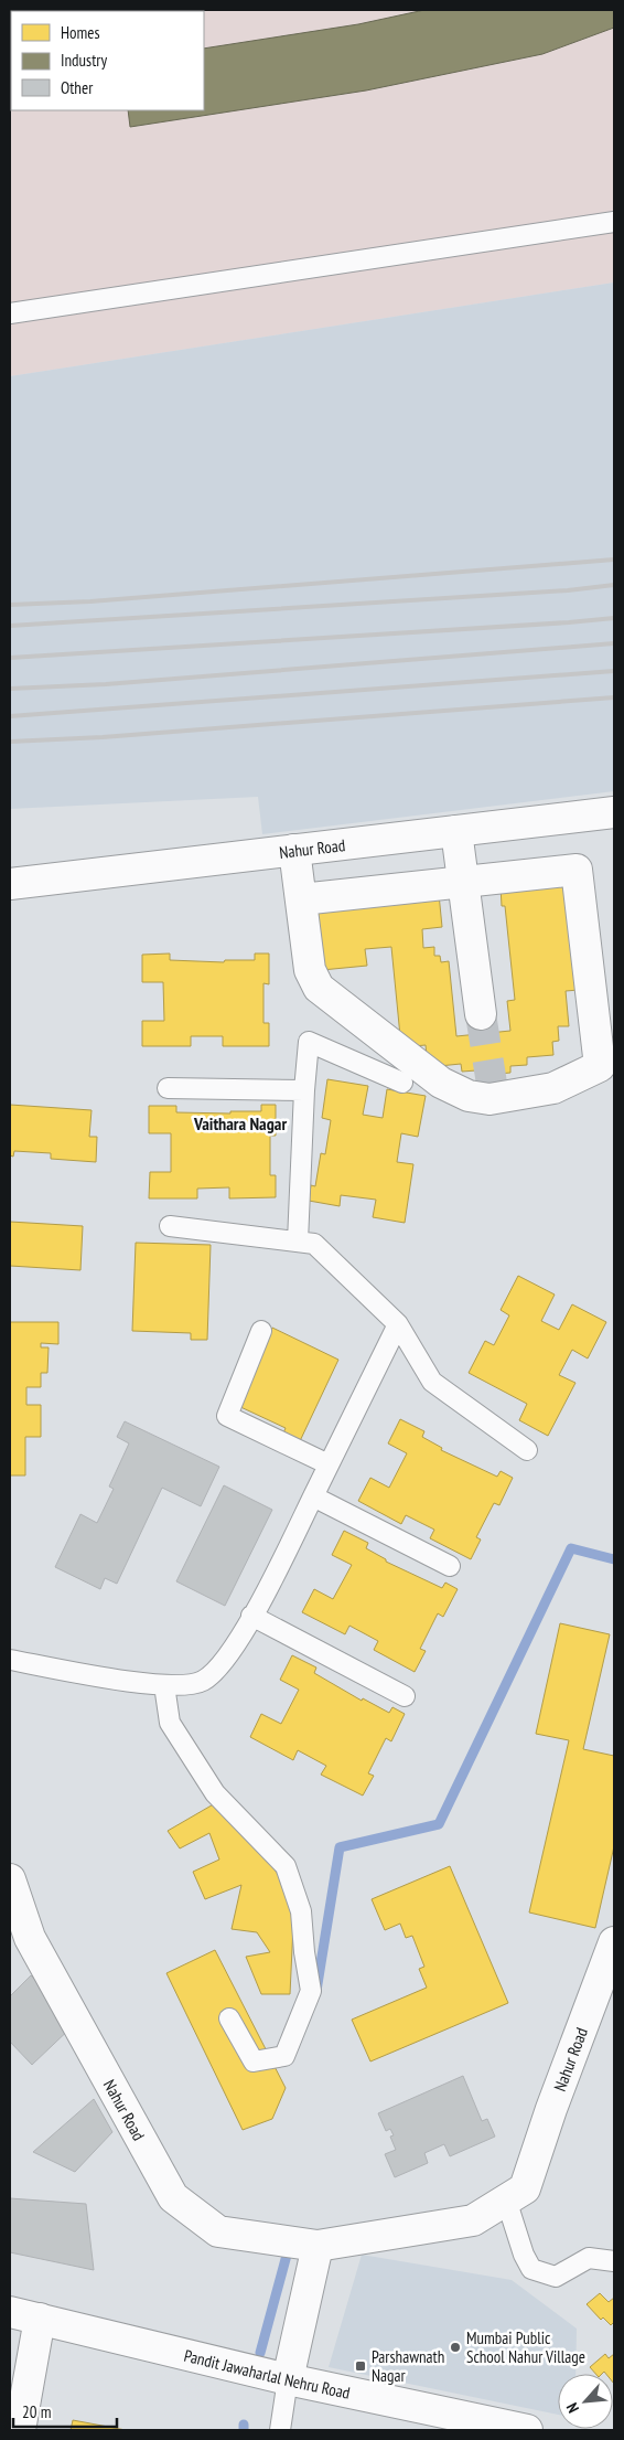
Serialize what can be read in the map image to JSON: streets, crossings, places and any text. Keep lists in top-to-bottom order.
{
  "streets": {
    "street": ["Nahur Road", "Pandit Jawaharlal Nehru Road"]
  },
  "districts": ["Vaithara Nagar"],
  "places": {
    "other": ["Mumbai Public School Nahur Village"],
    "transit": ["Parshawnath Nagar"]
  },
  "legend": ["Homes", "Industry", "Other"],
  "scale_bar": "20 m",
  "north": "bottom left"
}
